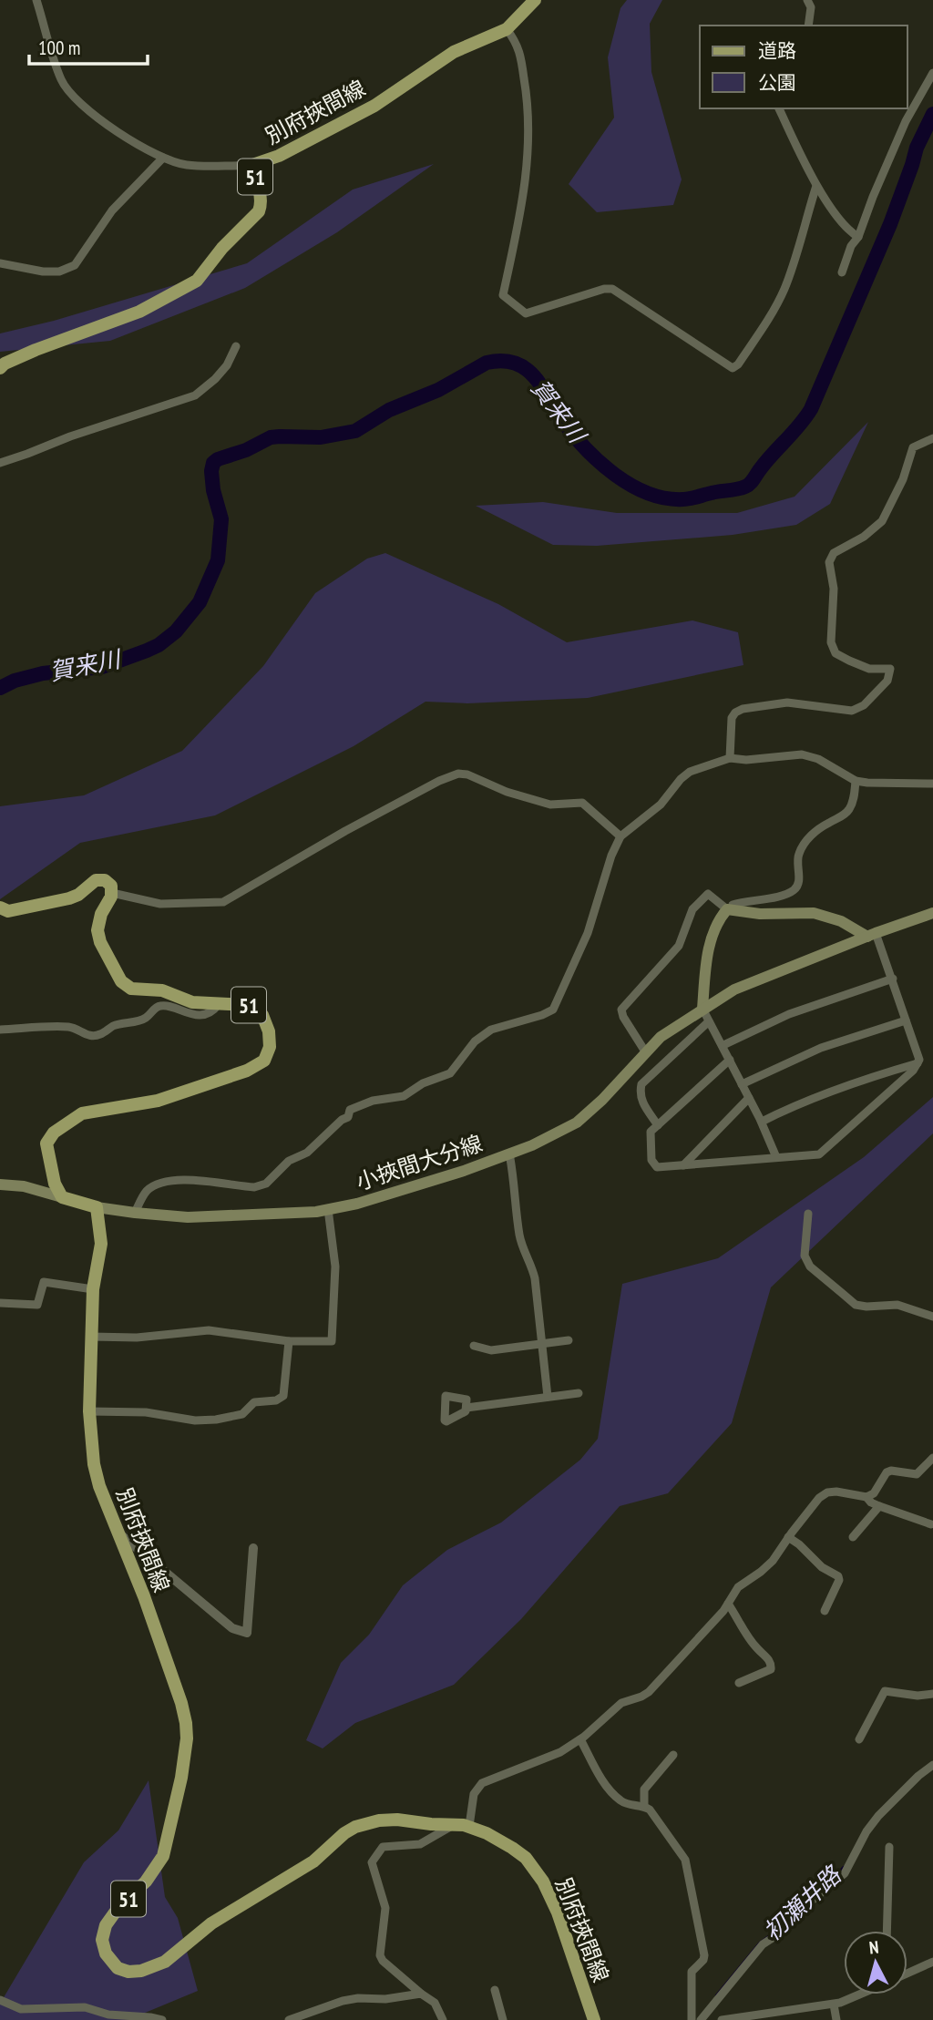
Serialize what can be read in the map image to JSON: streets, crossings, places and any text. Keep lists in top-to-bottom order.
{
  "streets": {
    "main road": ["別府挾間線", "51", "小挾間大分線"]
  },
  "crossings": [
    ["別府挾間線", "小挾間大分線"]
  ],
  "water": ["賀来川", "初瀬井路"],
  "legend": ["道路", "公園"],
  "scale_bar": "100 m",
  "north": "top"
}
